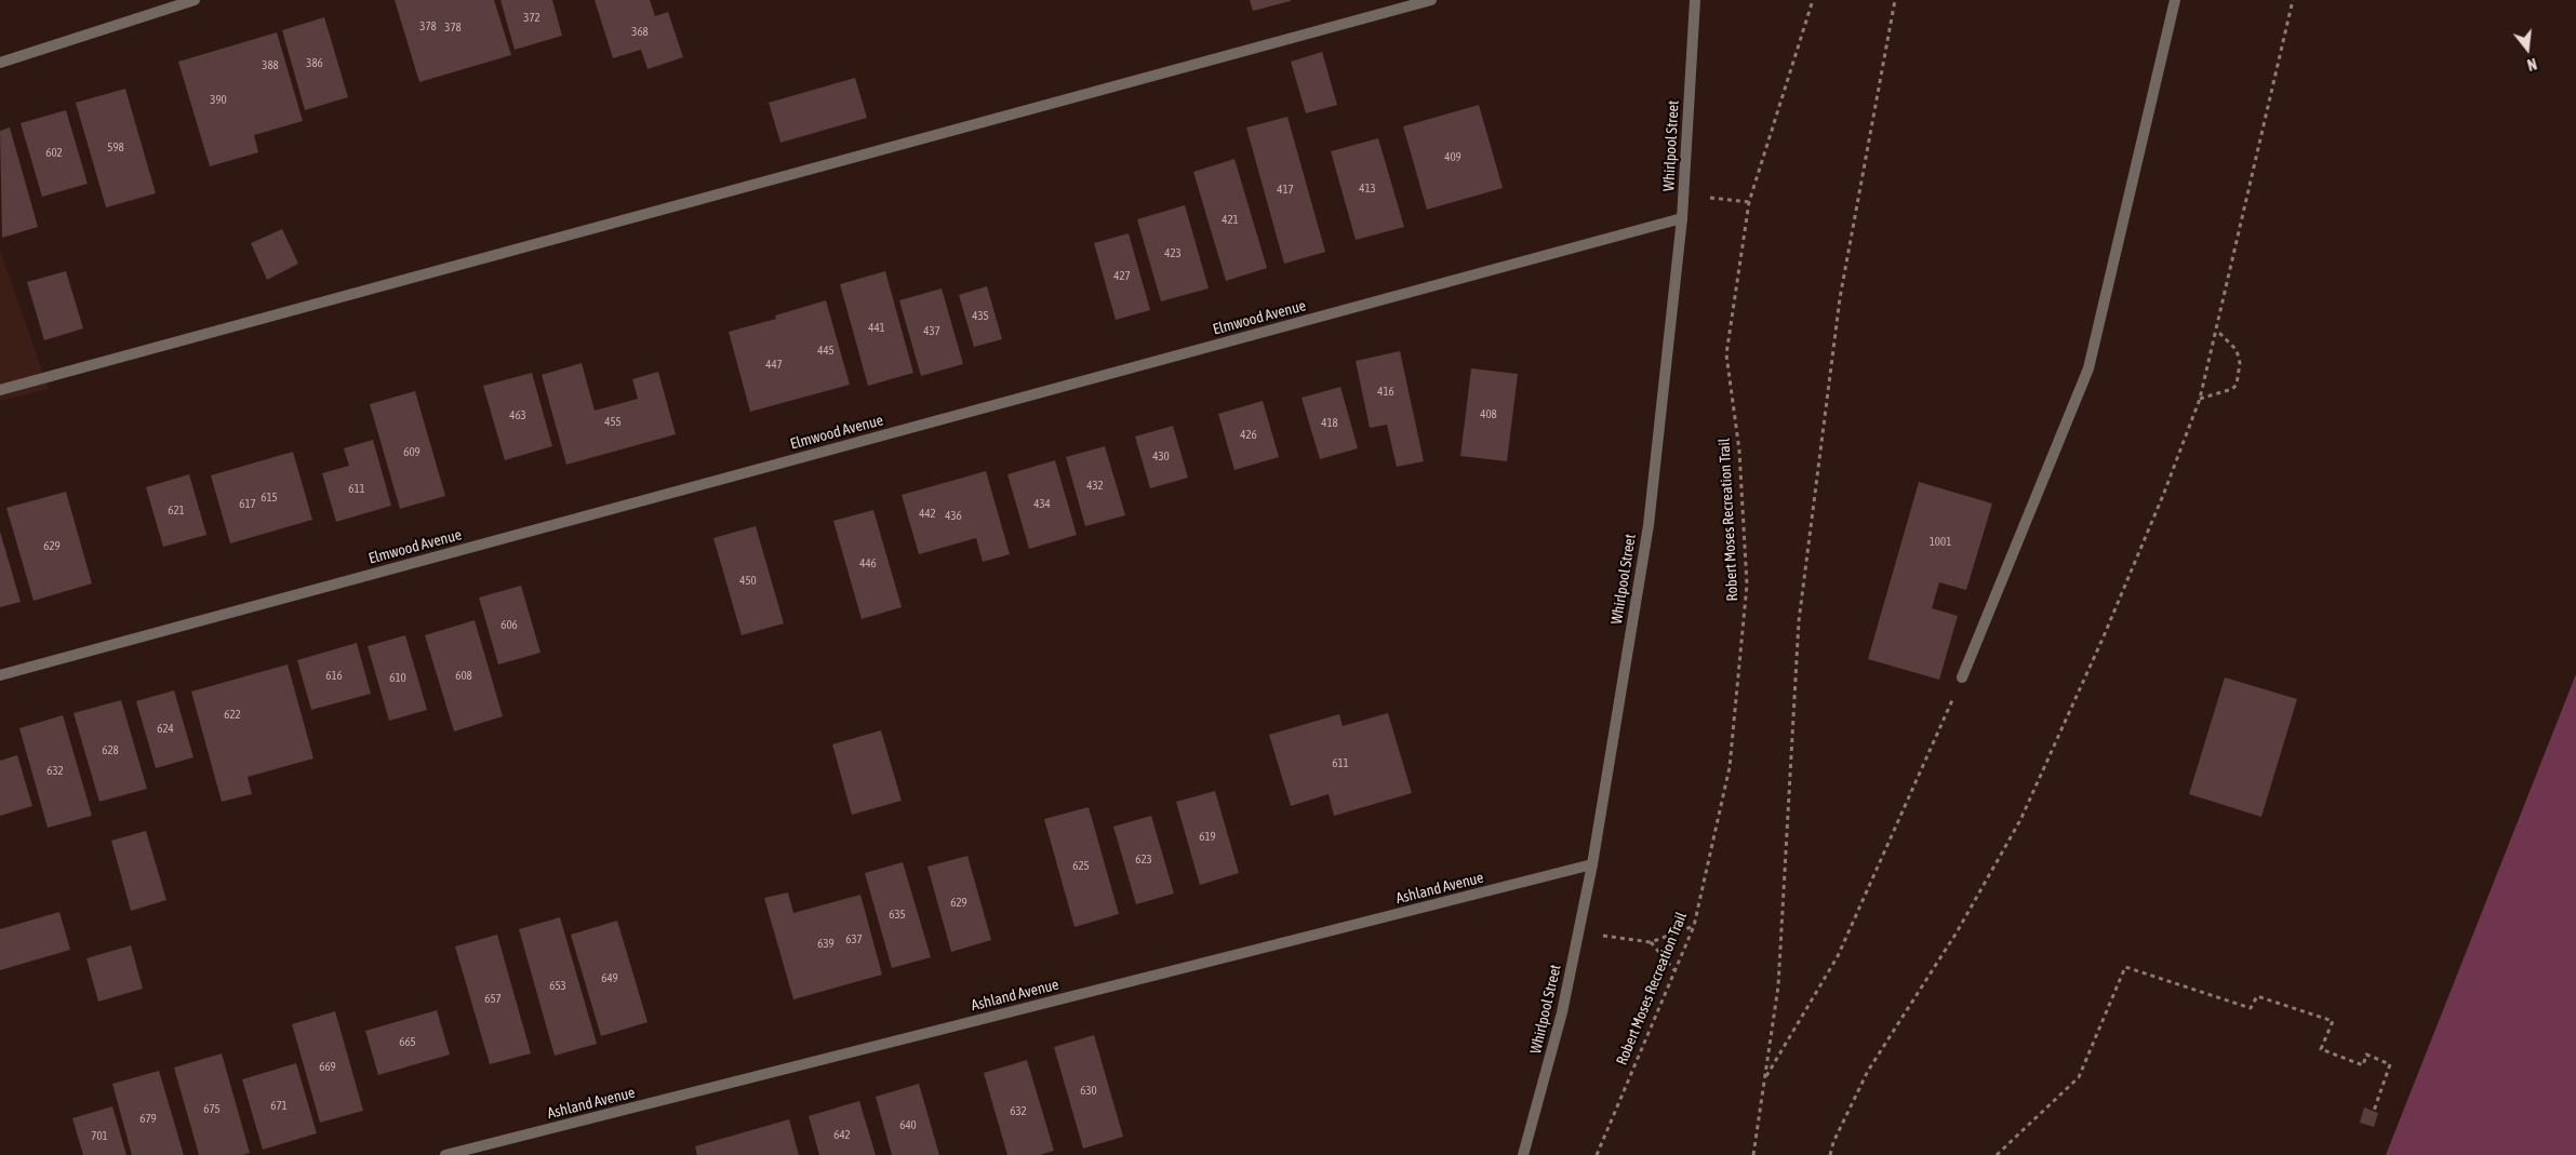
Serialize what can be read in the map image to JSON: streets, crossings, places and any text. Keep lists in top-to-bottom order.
{
  "streets": {
    "street": ["Whirlpool Street", "Elmwood Avenue", "Ashland Avenue"],
    "path": ["Robert Moses Recreation Trail"]
  },
  "crossings": [
    ["Whirlpool Street", "Elmwood Avenue"],
    ["Whirlpool Street", "Ashland Avenue"]
  ],
  "house_numbers": [
    "372",
    "378",
    "378",
    "368",
    "386",
    "388",
    "390",
    "598",
    "602",
    "409",
    "413",
    "417",
    "421",
    "423",
    "427",
    "435",
    "441",
    "437",
    "445",
    "447",
    "416",
    "408",
    "463",
    "455",
    "418",
    "426",
    "609",
    "430",
    "432",
    "611",
    "615",
    "617",
    "434",
    "621",
    "442",
    "436",
    "1001",
    "629",
    "446",
    "450",
    "606",
    "616",
    "608",
    "610",
    "622",
    "624",
    "628",
    "611",
    "632",
    "619",
    "623",
    "625",
    "629",
    "635",
    "637",
    "639",
    "649",
    "653",
    "657",
    "665",
    "669",
    "630",
    "671",
    "675",
    "632",
    "679",
    "640",
    "642",
    "701"
  ],
  "north": "bottom"
}
